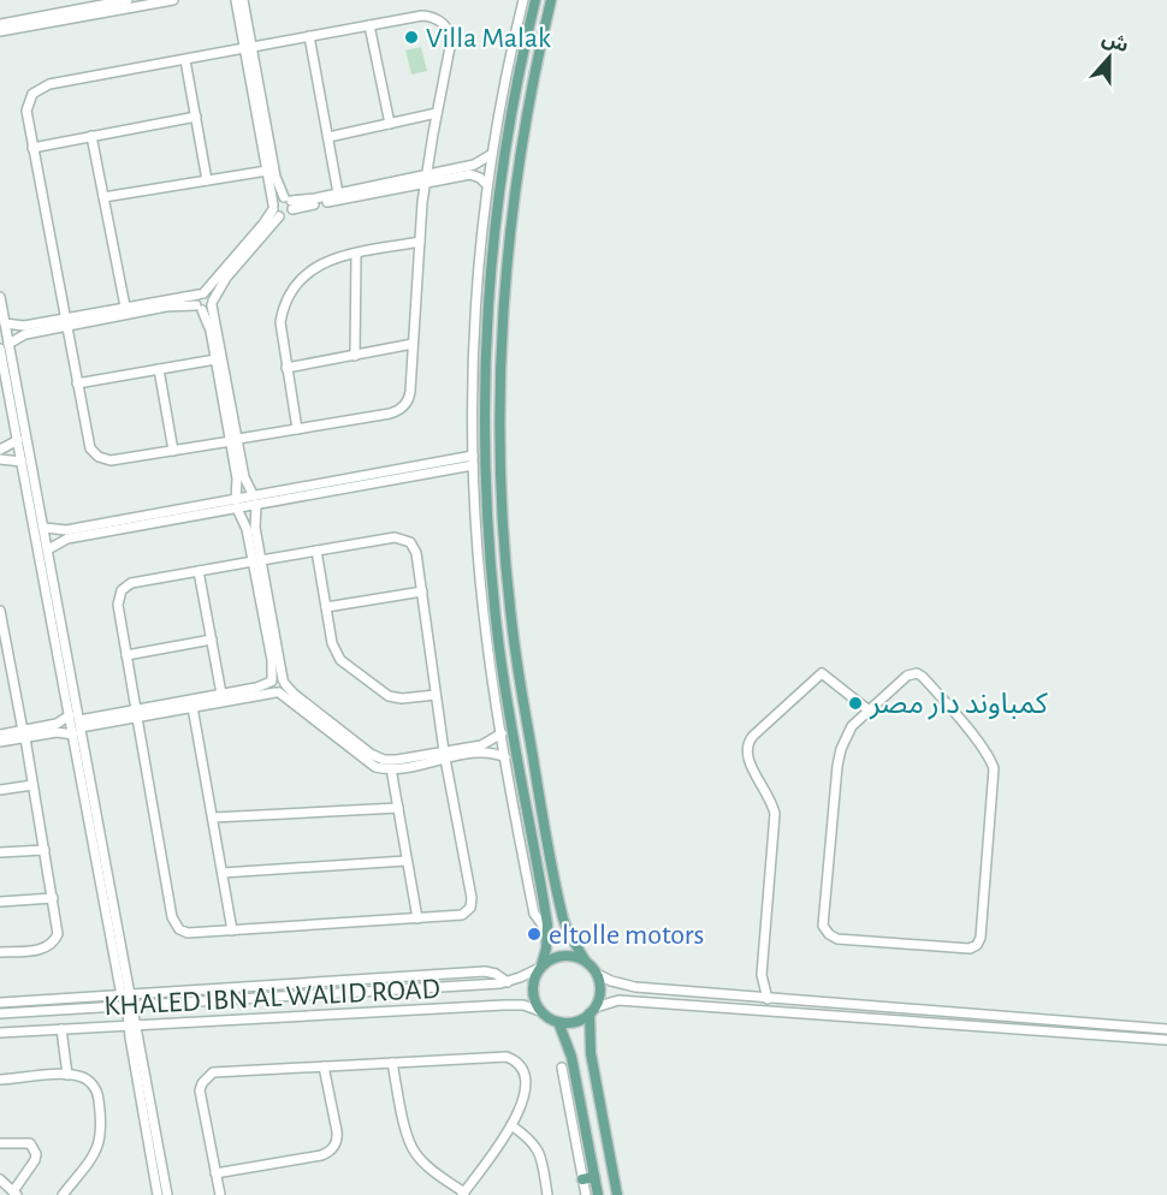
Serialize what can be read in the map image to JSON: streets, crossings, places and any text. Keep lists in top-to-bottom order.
{
  "streets": {
    "street": ["KHALED IBN AL WALID ROAD"]
  },
  "places": ["Villa Malak", "كمباوند دار مصر", "eltolle motors"],
  "north": "top"
}
